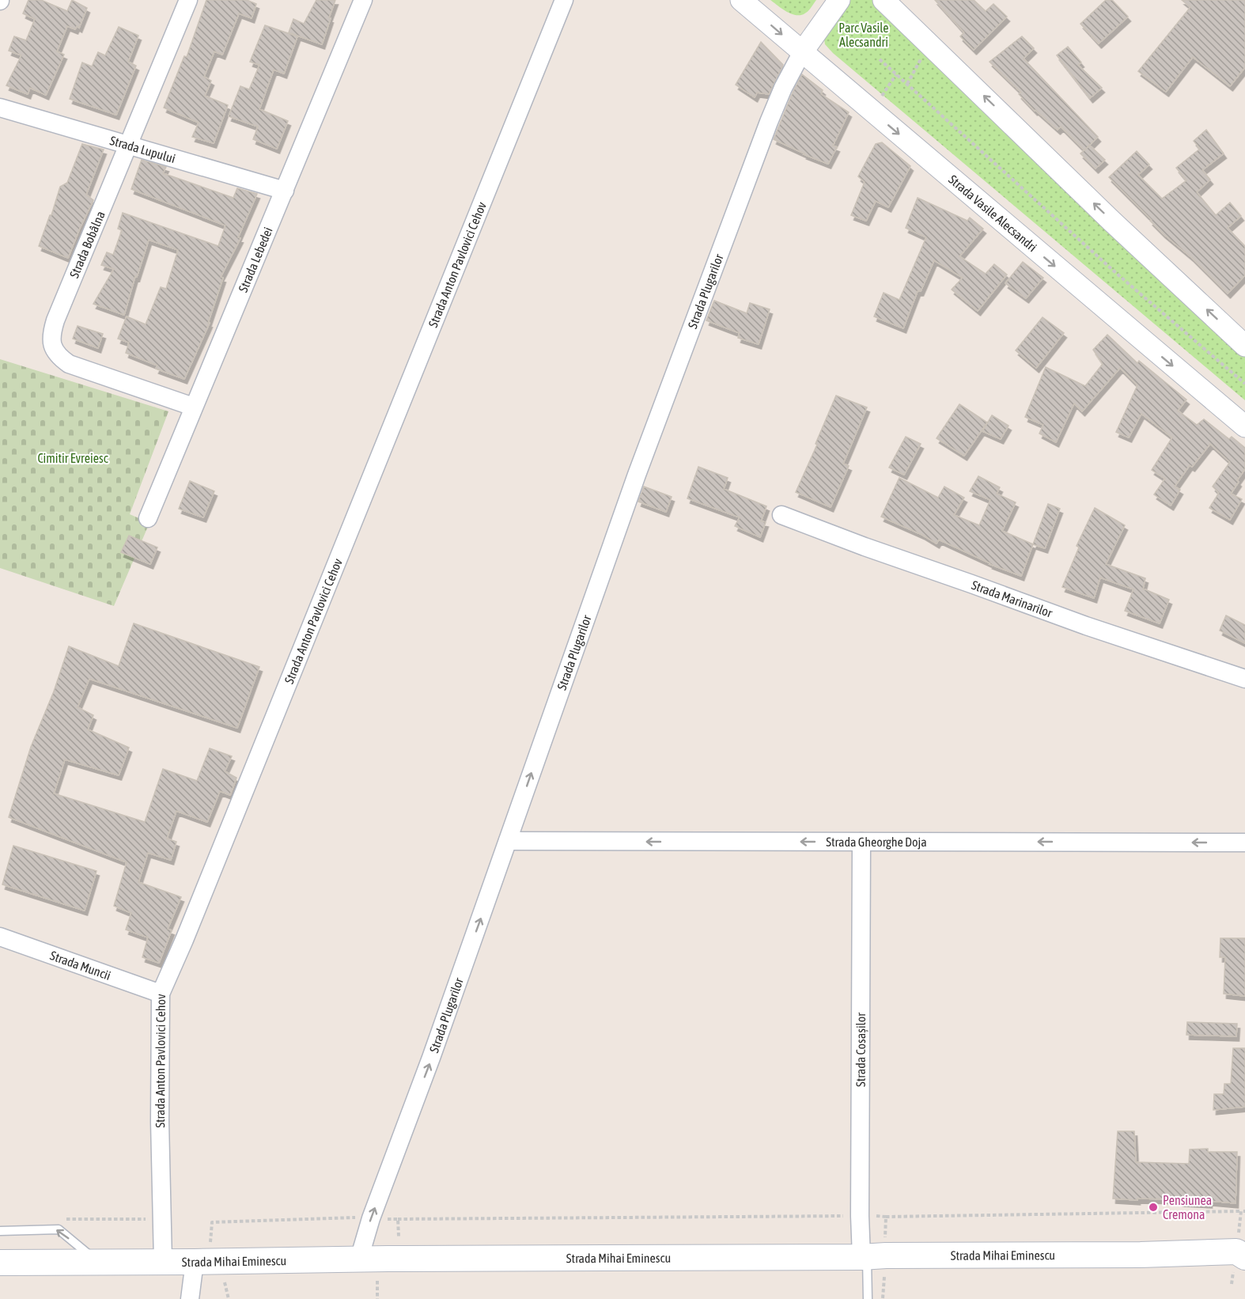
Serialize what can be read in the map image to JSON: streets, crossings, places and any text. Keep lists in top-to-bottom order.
{
  "streets": {
    "main road": ["Strada Mihai Eminescu"],
    "street": [
      "Strada Lupului",
      "Strada Vasile Alecsandri",
      "Strada Bobâlna",
      "Strada Lebedei",
      "Strada Anton Pavlovici Cehov",
      "Strada Plugarilor",
      "Strada Marinarilor",
      "Strada Gheorghe Doja",
      "Strada Muncii",
      "Strada Cosașilor"
    ]
  },
  "crossings": [
    ["Strada Lupului", "Strada Bobâlna"],
    ["Strada Lupului", "Strada Lebedei"],
    ["Strada Vasile Alecsandri", "Strada Plugarilor"],
    ["Strada Bobâlna", "Strada Lebedei"],
    ["Strada Anton Pavlovici Cehov", "Strada Muncii"],
    ["Strada Anton Pavlovici Cehov", "Strada Mihai Eminescu"],
    ["Strada Plugarilor", "Strada Gheorghe Doja"],
    ["Strada Plugarilor", "Strada Mihai Eminescu"],
    ["Strada Gheorghe Doja", "Strada Cosașilor"],
    ["Strada Cosașilor", "Strada Mihai Eminescu"]
  ],
  "one_way": ["Strada Plugarilor", "Strada Gheorghe Doja"],
  "parks": ["Parc Vasile Alecsandri", "Cimitir Evreiesc"],
  "places": ["Pensiunea Cremona"]
}
